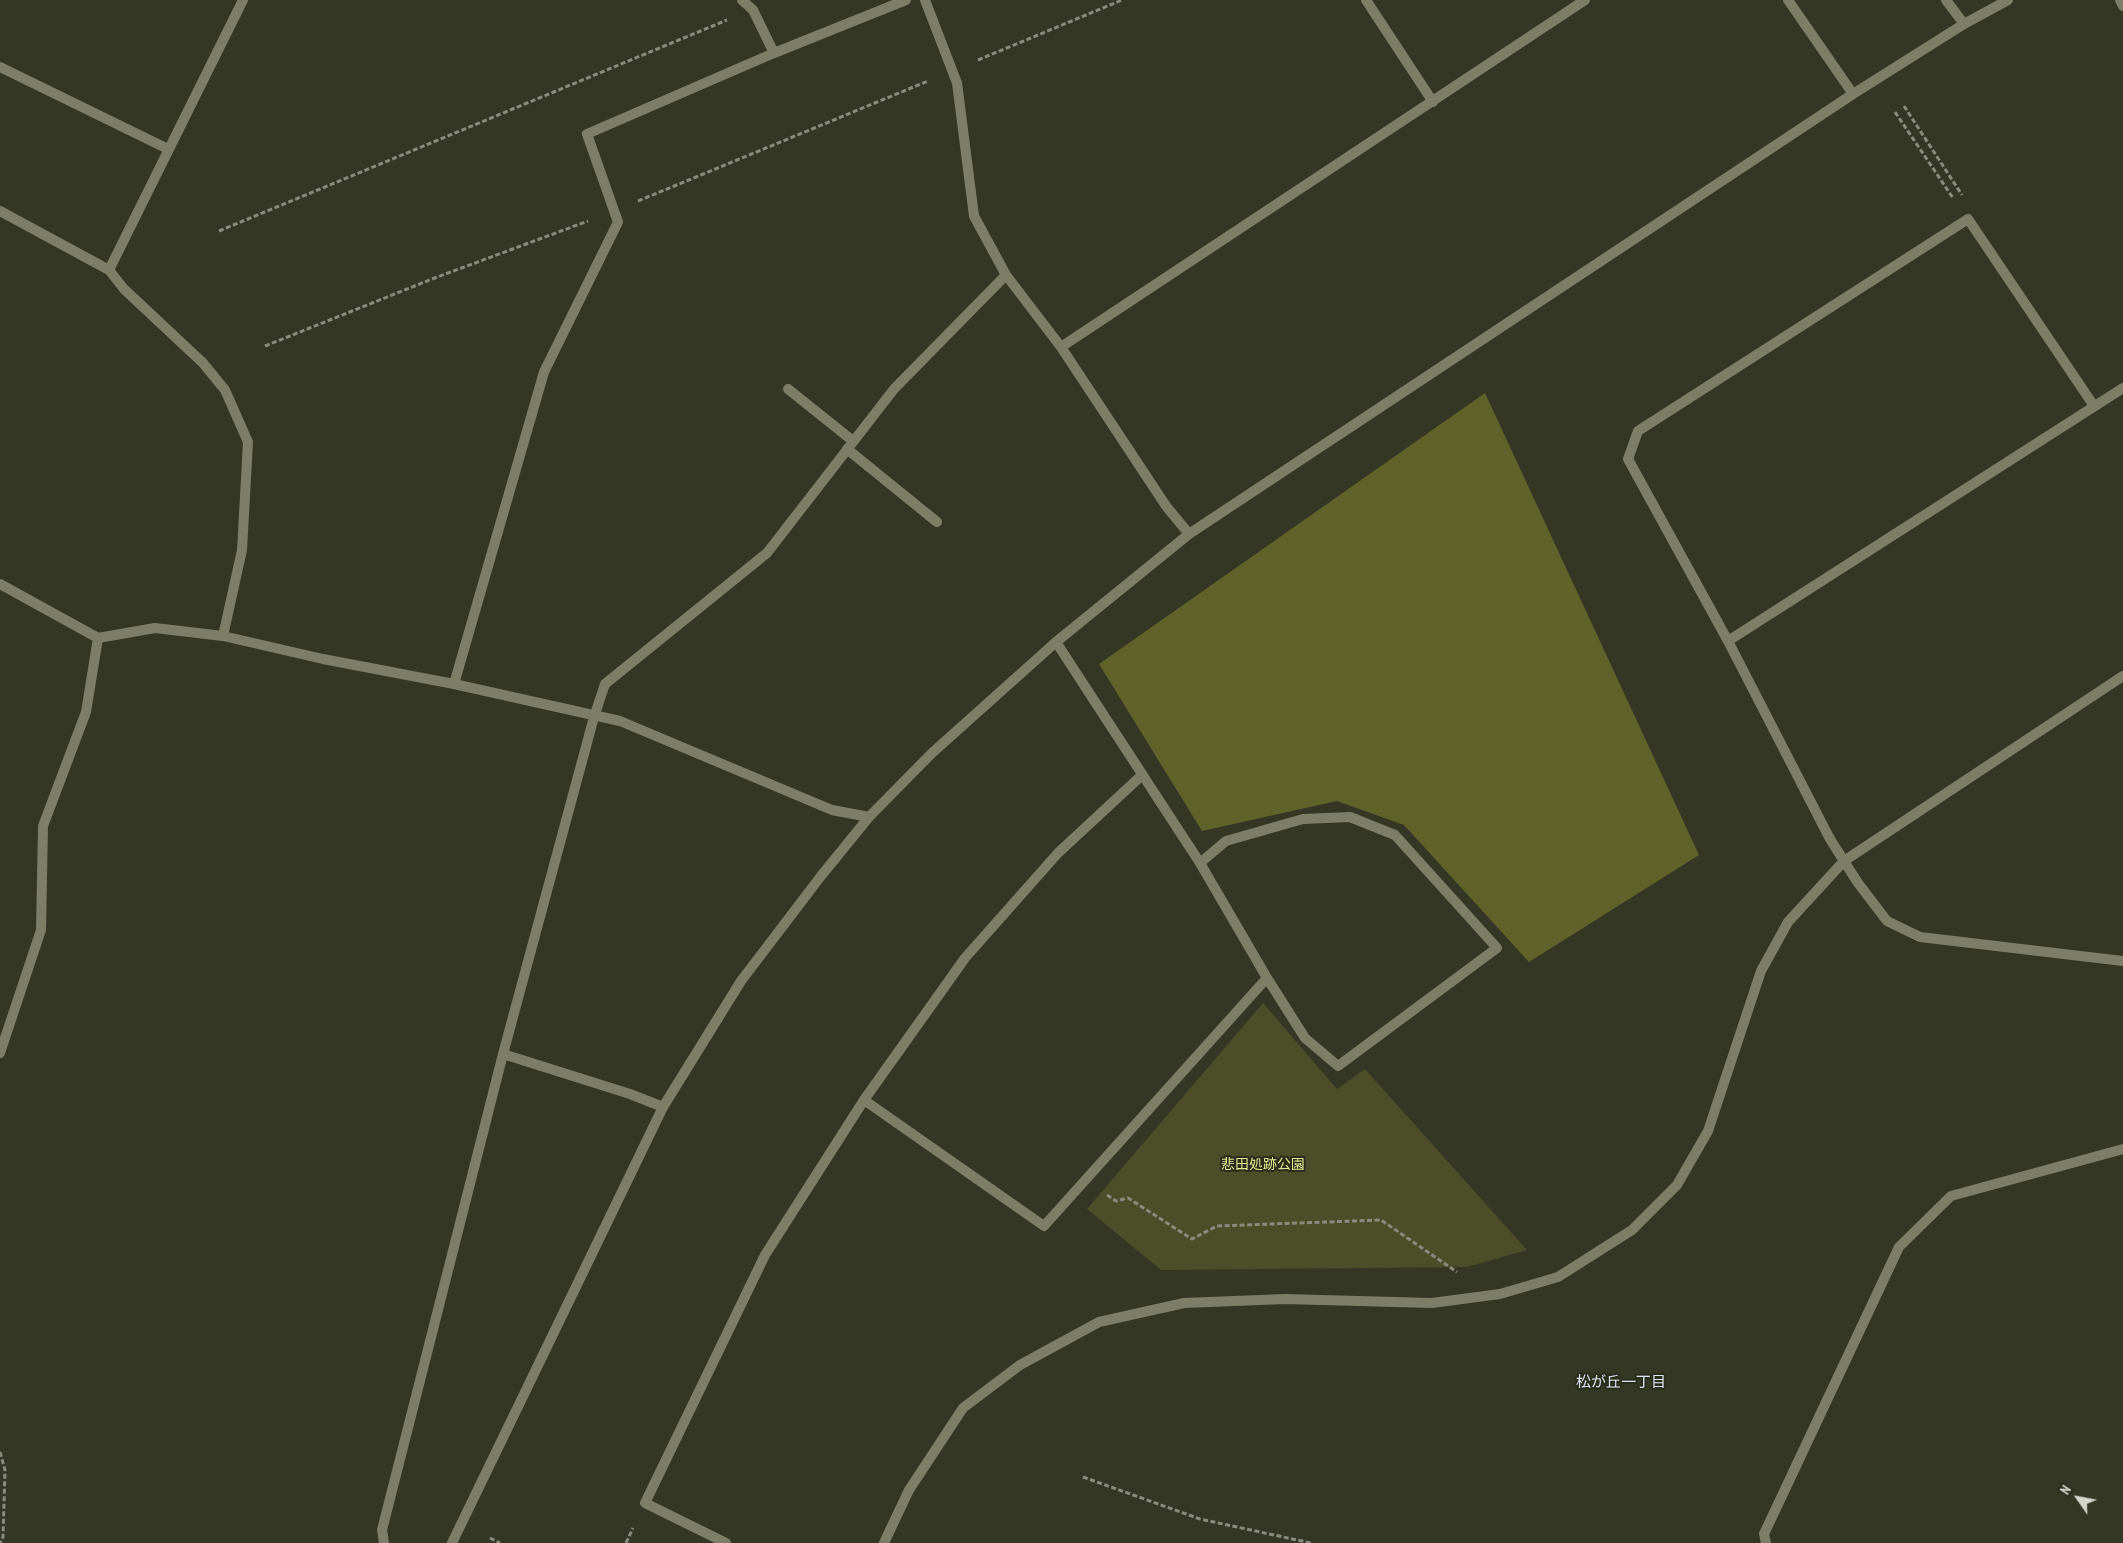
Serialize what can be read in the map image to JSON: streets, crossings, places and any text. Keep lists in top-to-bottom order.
{
  "districts": ["松が丘一丁目"],
  "parks": ["悲田処跡公園"],
  "north": "top left"
}
